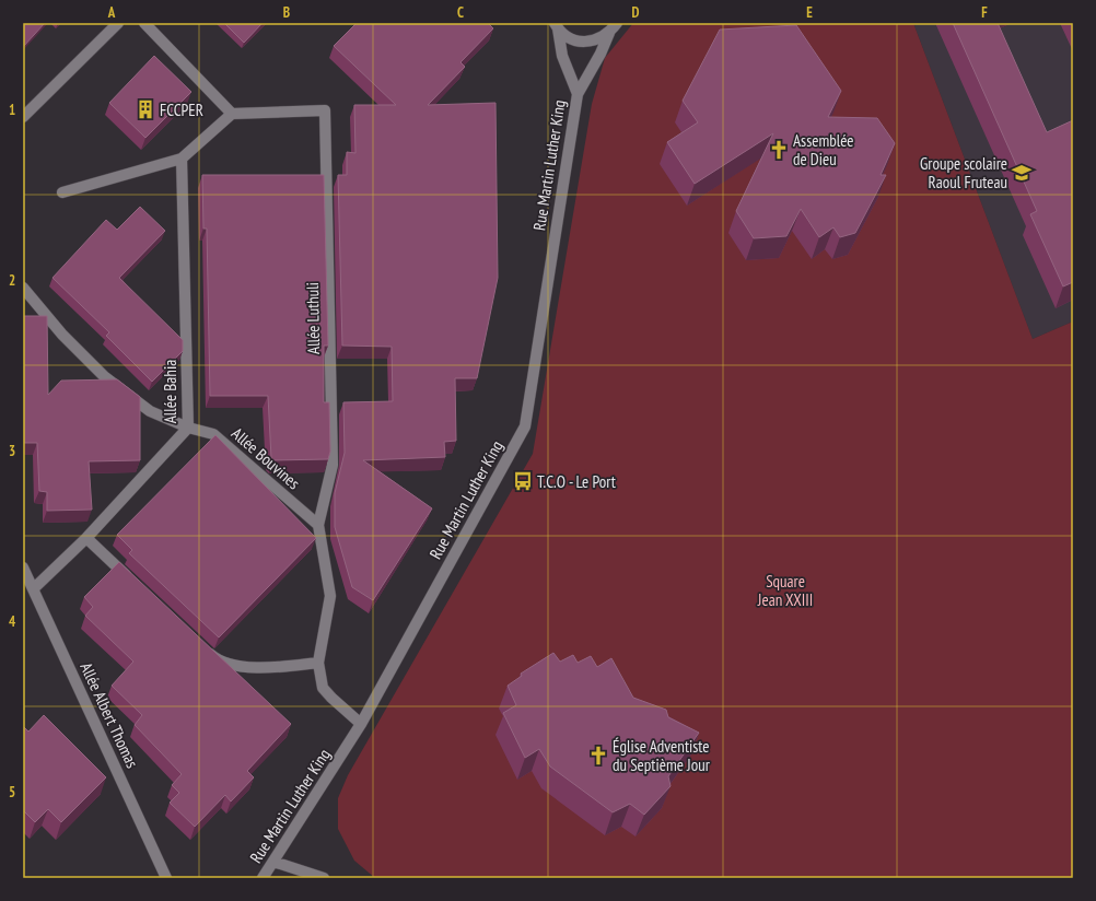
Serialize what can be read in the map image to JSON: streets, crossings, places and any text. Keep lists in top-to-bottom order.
{
  "streets": {
    "street": [
      "Rue Martin Luther King",
      "Allée Luthuli",
      "Allée Bahia",
      "Allée Bouvines",
      "Allée Albert Thomas"
    ]
  },
  "crossings": [
    ["Allée Luthuli", "Allée Bouvines"],
    ["Allée Bahia", "Allée Bouvines"],
    ["Allée Bahia", "Allée Albert Thomas"]
  ],
  "parks": ["Square Jean XXIII"],
  "places": {
    "building": ["FCCPER"],
    "church": ["Assemblée de Dieu", "Église Adventiste du Septième Jour"],
    "school or university": ["Groupe scolaire Raoul Fruteau"],
    "bus stop": ["T.C.O - Le Port"]
  },
  "grid": {
    "columns": [
      "A",
      "B",
      "C",
      "D",
      "E",
      "F"
    ],
    "rows": [
      "1",
      "2",
      "3",
      "4",
      "5"
    ]
  }
}
